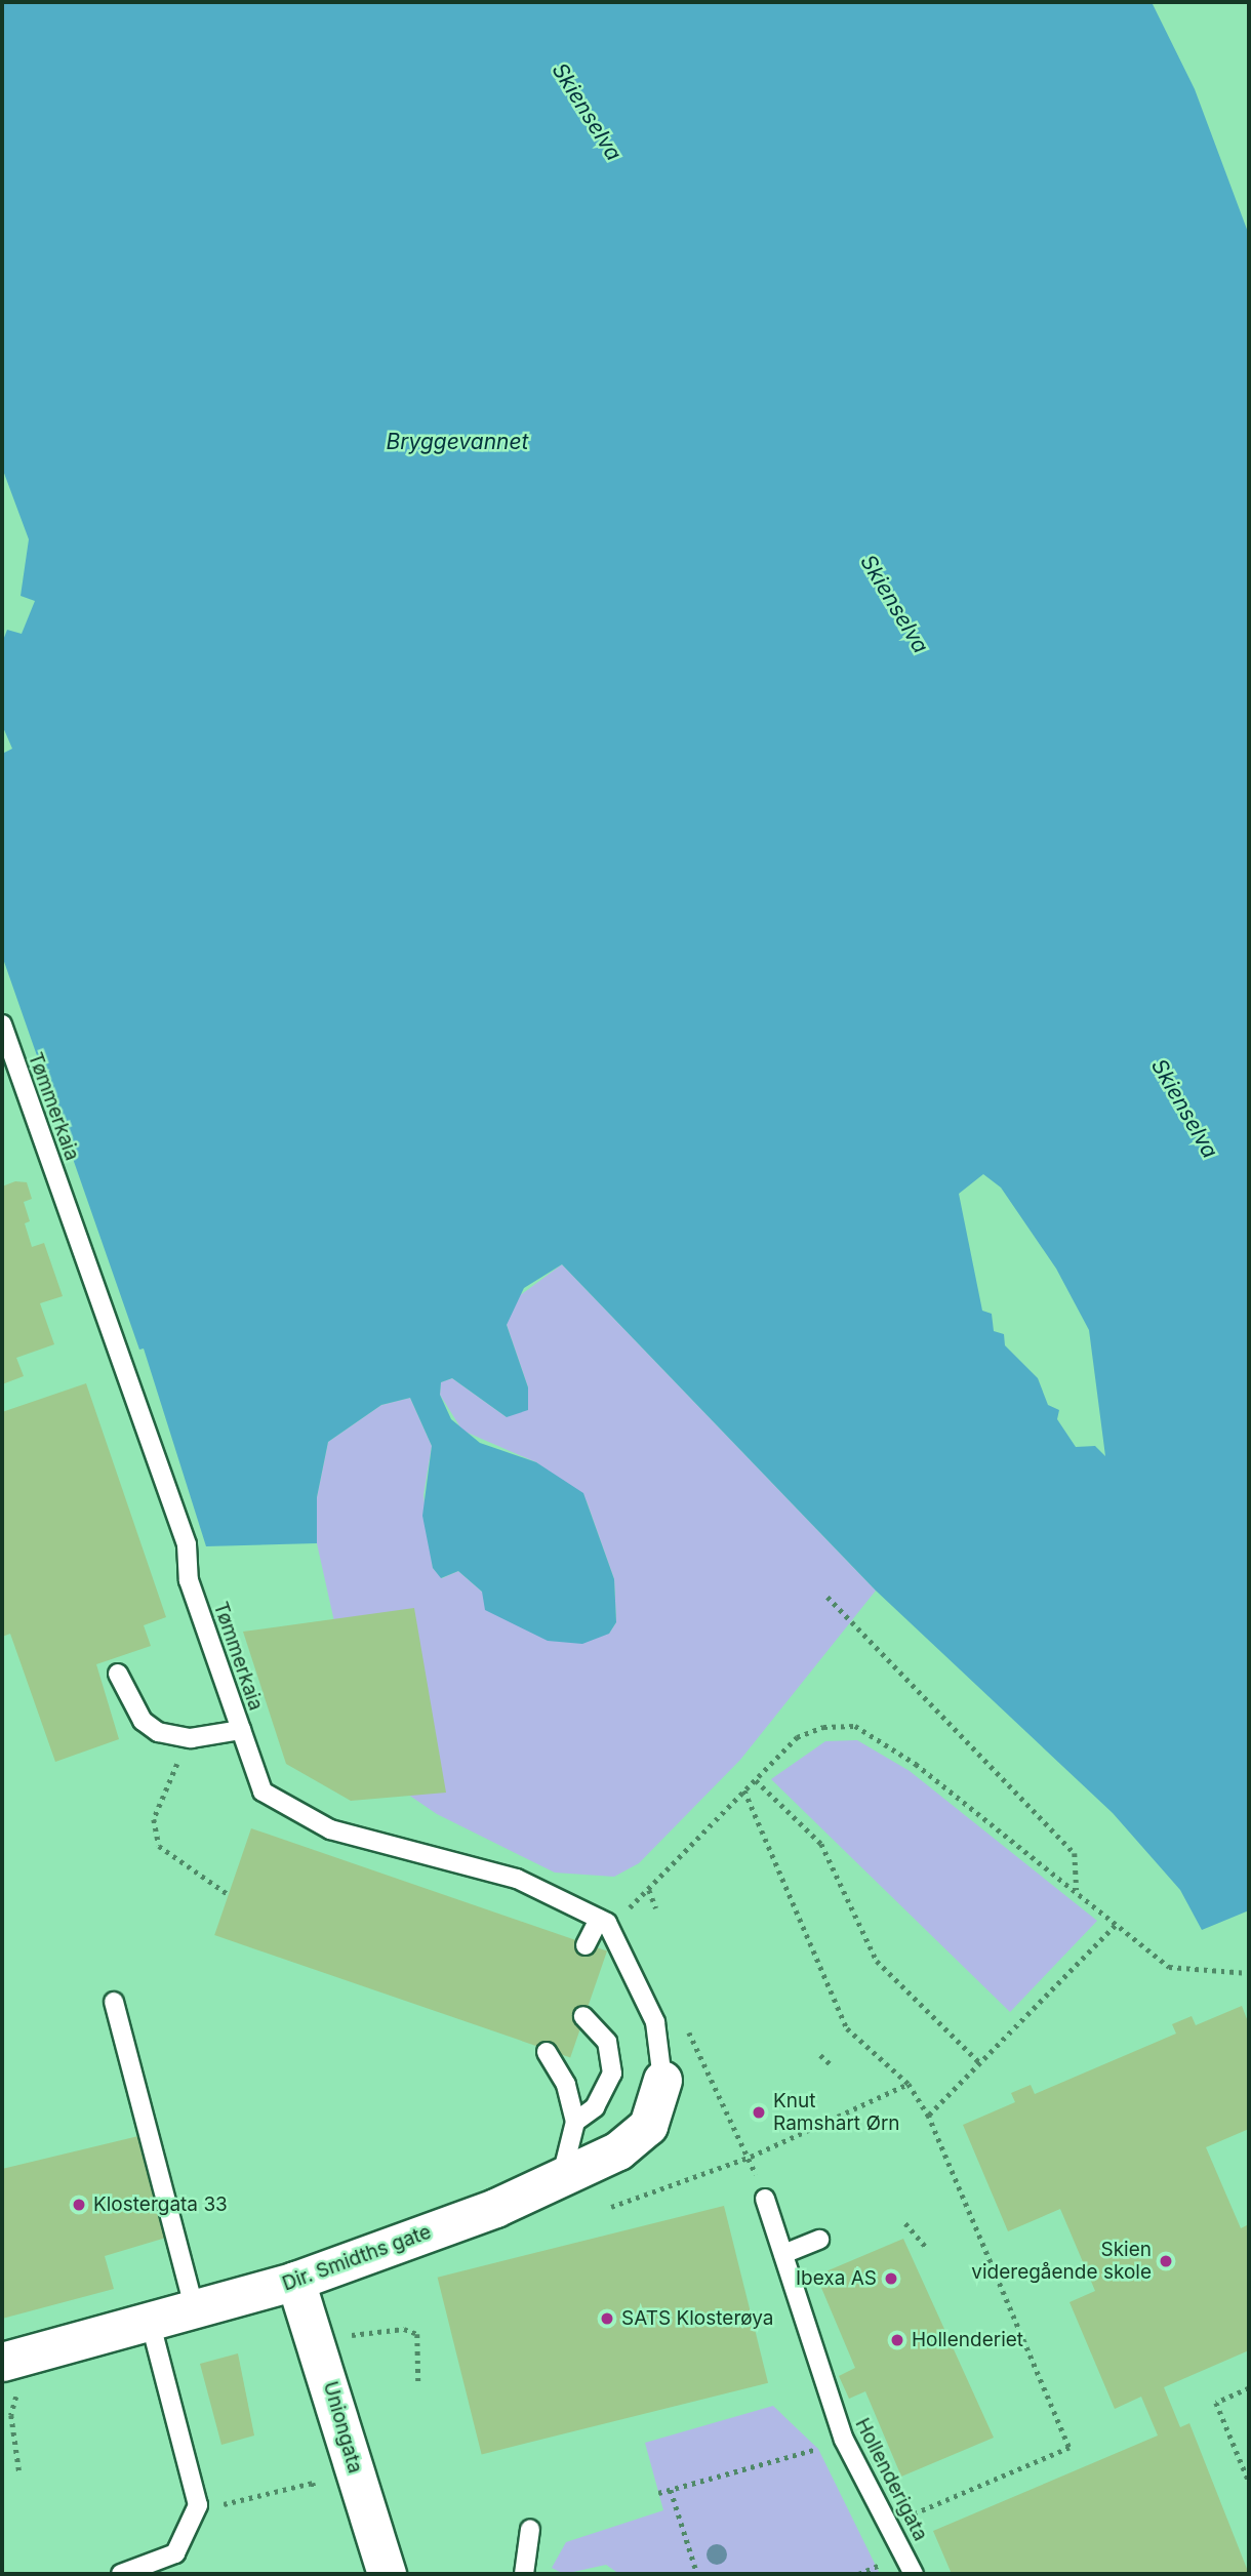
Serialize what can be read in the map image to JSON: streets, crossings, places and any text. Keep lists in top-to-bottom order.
{
  "streets": {
    "street": ["Dir. Smidths gate", "Uniongata"],
    "lane": ["Tømmerkaia", "Hollenderigata"]
  },
  "crossings": [
    ["Dir. Smidths gate", "Uniongata"]
  ],
  "water": ["Skienselva", "Bryggevannet"],
  "places": [
    "Knut Ramshart Ørn",
    "Klostergata 33",
    "Skien videregående skole",
    "Ibexa AS",
    "SATS Klosterøya",
    "Hollenderiet"
  ]
}
